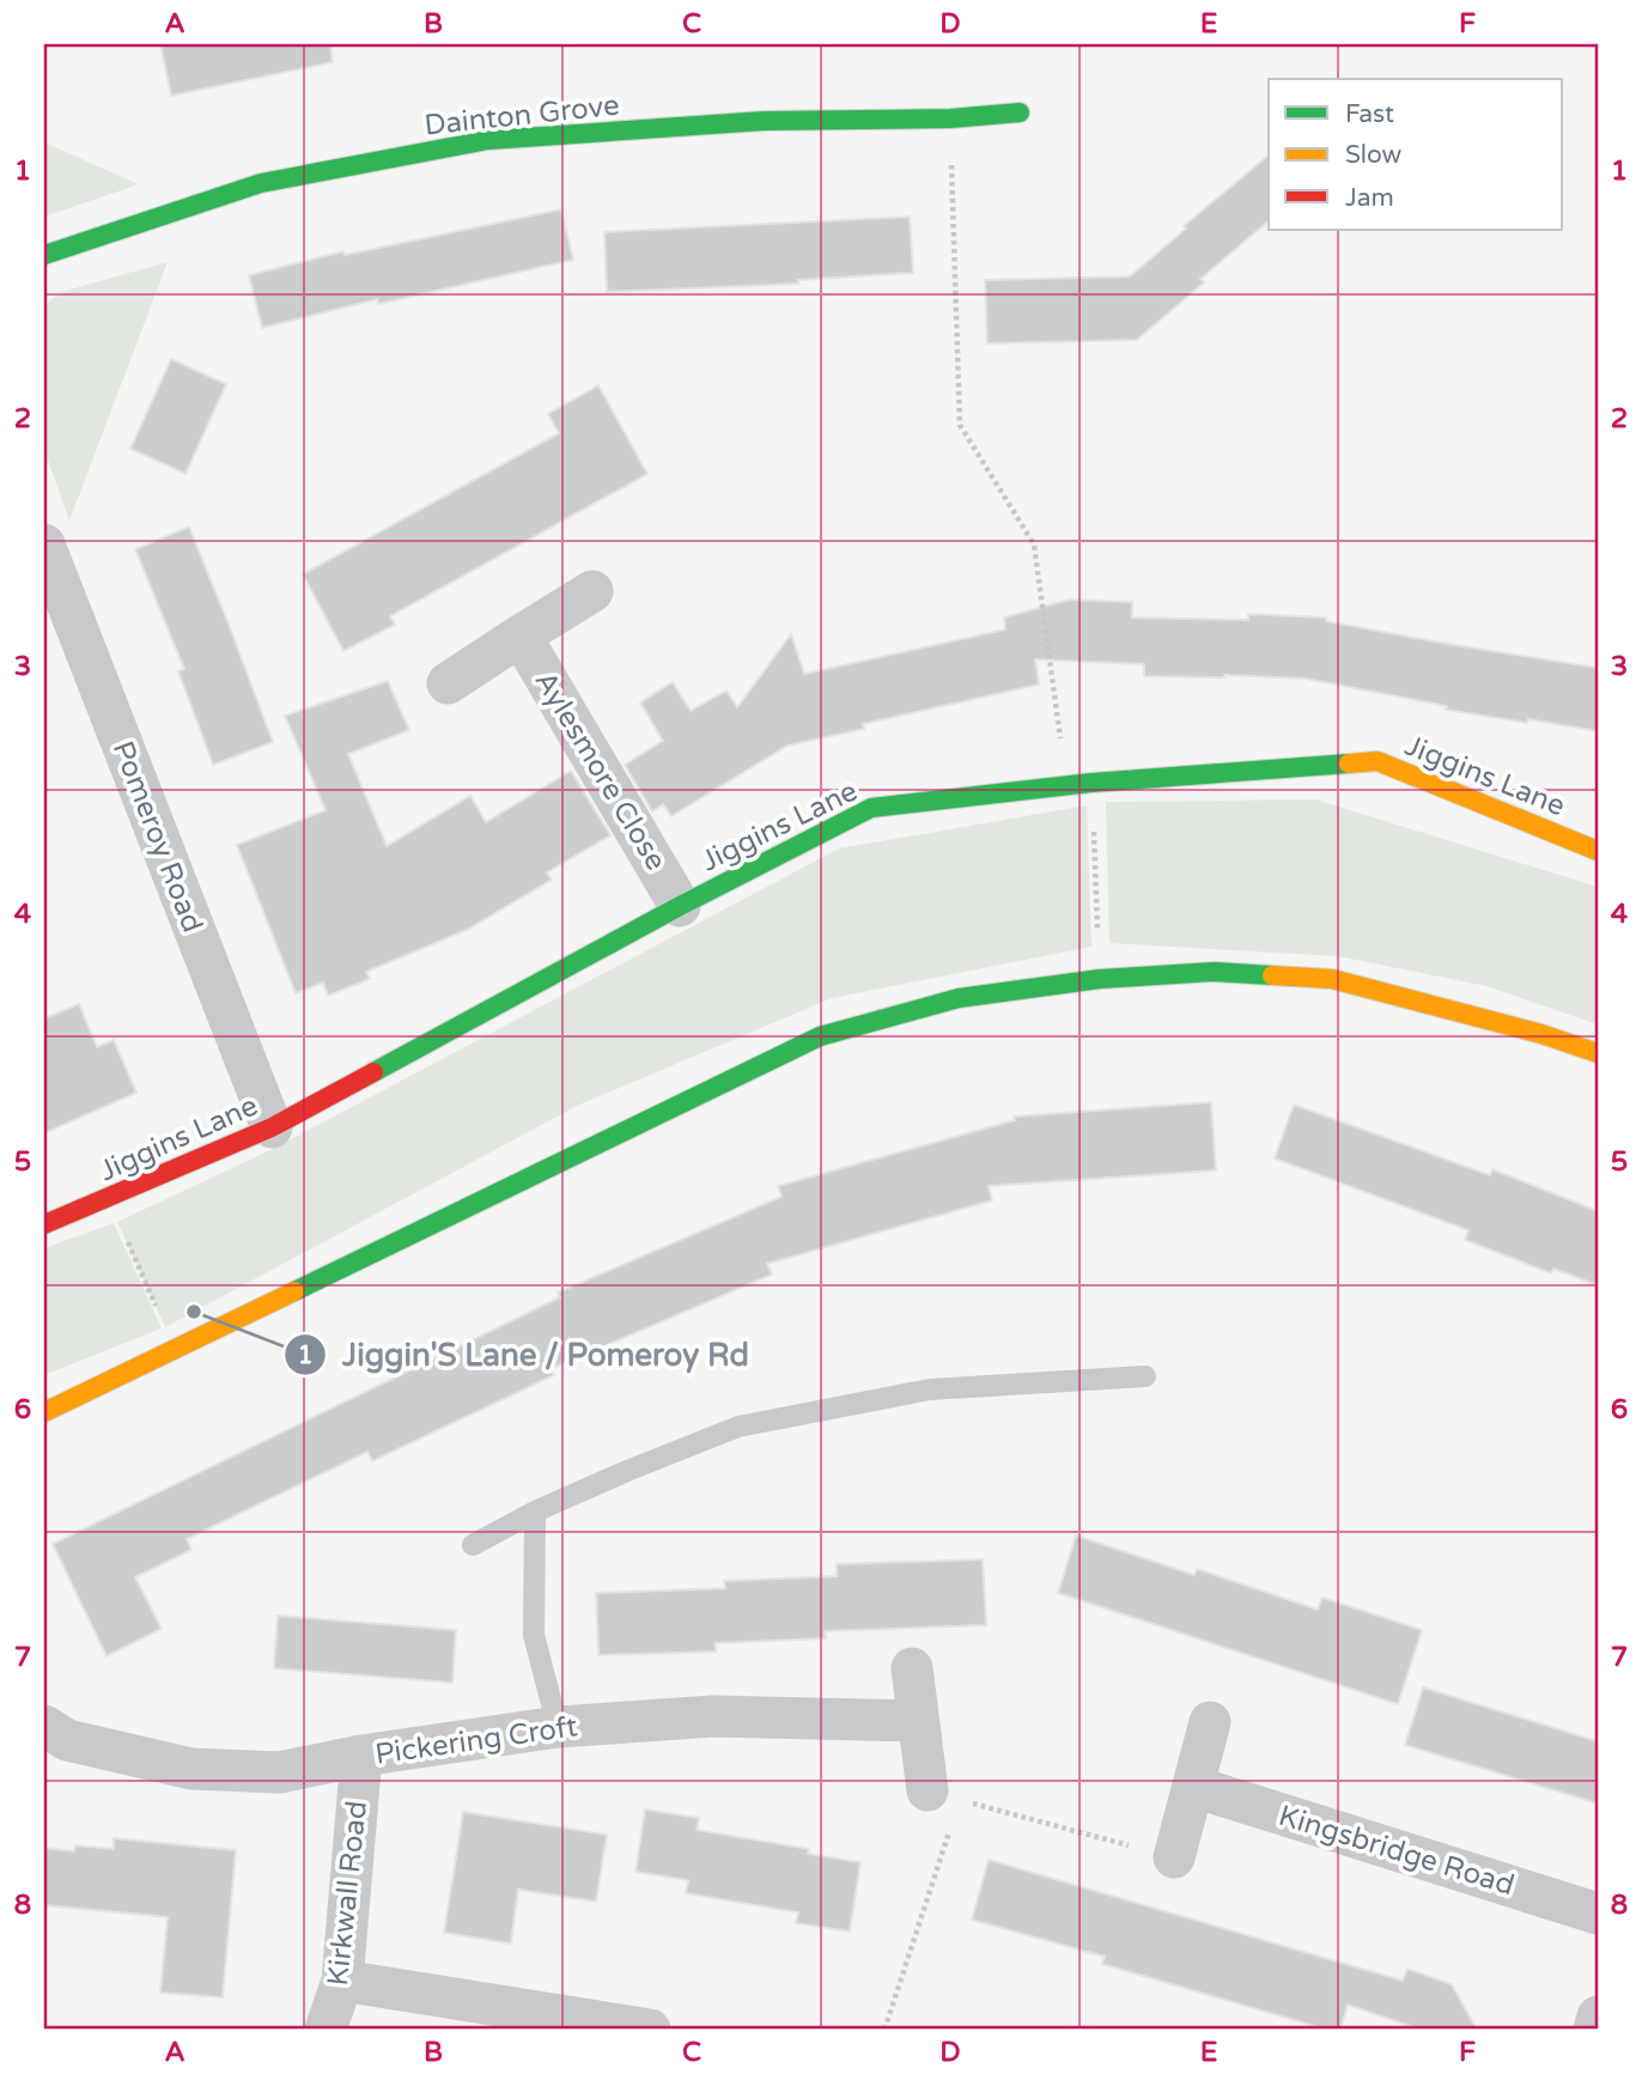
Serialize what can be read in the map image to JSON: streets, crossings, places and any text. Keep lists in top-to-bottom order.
{
  "streets": {
    "street": [
      "Dainton Grove",
      "Aylesmore Close",
      "Jiggins Lane",
      "Pomeroy Road",
      "Pickering Croft",
      "Kingsbridge Road",
      "Kirkwall Road"
    ]
  },
  "crossings": [
    ["Aylesmore Close", "Jiggins Lane"],
    ["Jiggins Lane", "Pomeroy Road"],
    ["Pickering Croft", "Kirkwall Road"]
  ],
  "places": ["Jiggin'S Lane / Pomeroy Rd"],
  "legend": ["Fast", "Slow", "Jam"],
  "grid": {
    "columns": [
      "A",
      "B",
      "C",
      "D",
      "E",
      "F"
    ],
    "rows": [
      "1",
      "2",
      "3",
      "4",
      "5",
      "6",
      "7",
      "8"
    ]
  }
}
